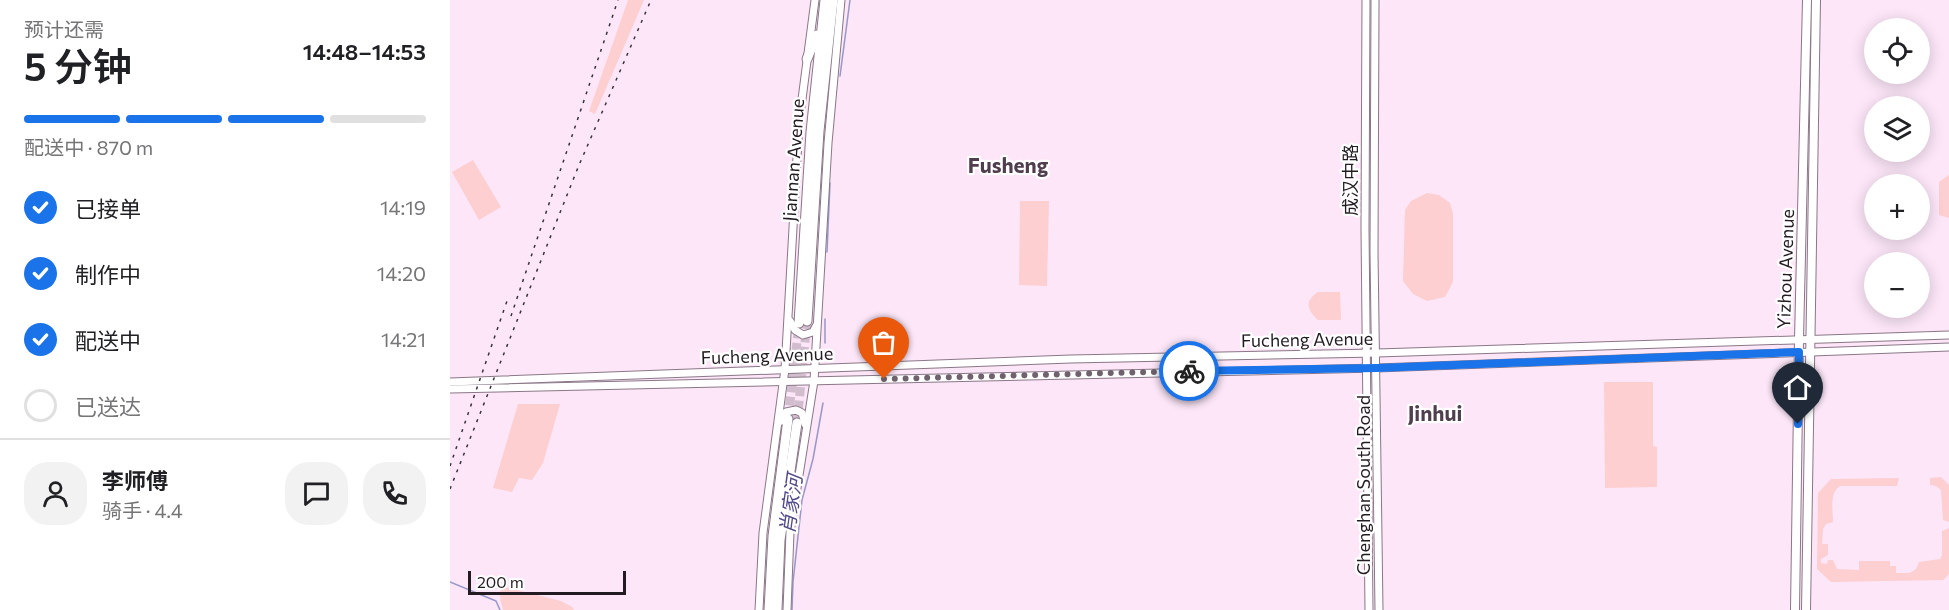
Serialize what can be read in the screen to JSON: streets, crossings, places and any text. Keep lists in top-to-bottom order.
{
  "streets": {
    "highway": ["Jiannan Avenue"],
    "main road": [
      "成汉中路",
      "Yizhou Avenue",
      "Fucheng Avenue",
      "Chenghan South Road"
    ]
  },
  "crossings": [
    ["成汉中路", "Fucheng Avenue"],
    ["成汉中路", "Chenghan South Road"],
    ["Yizhou Avenue", "Fucheng Avenue"],
    ["Fucheng Avenue", "Chenghan South Road"]
  ],
  "districts": ["Fusheng", "Jinhui"],
  "water": ["肖家河"],
  "scale_bar": "200 m",
  "page": {
    "heading": ["5 分钟", "预计还需", "14:48–14:53"],
    "panel": ["李师傅", "骑手 · 4.4"],
    "map_buttons": ["+", "−"],
    "bar": "配送中 · 870 m",
    "list": [
      ["已接单", "14:19"],
      ["制作中", "14:20"],
      ["配送中", "14:21"],
      "已送达"
    ],
    "scale": "200 m"
  }
}
